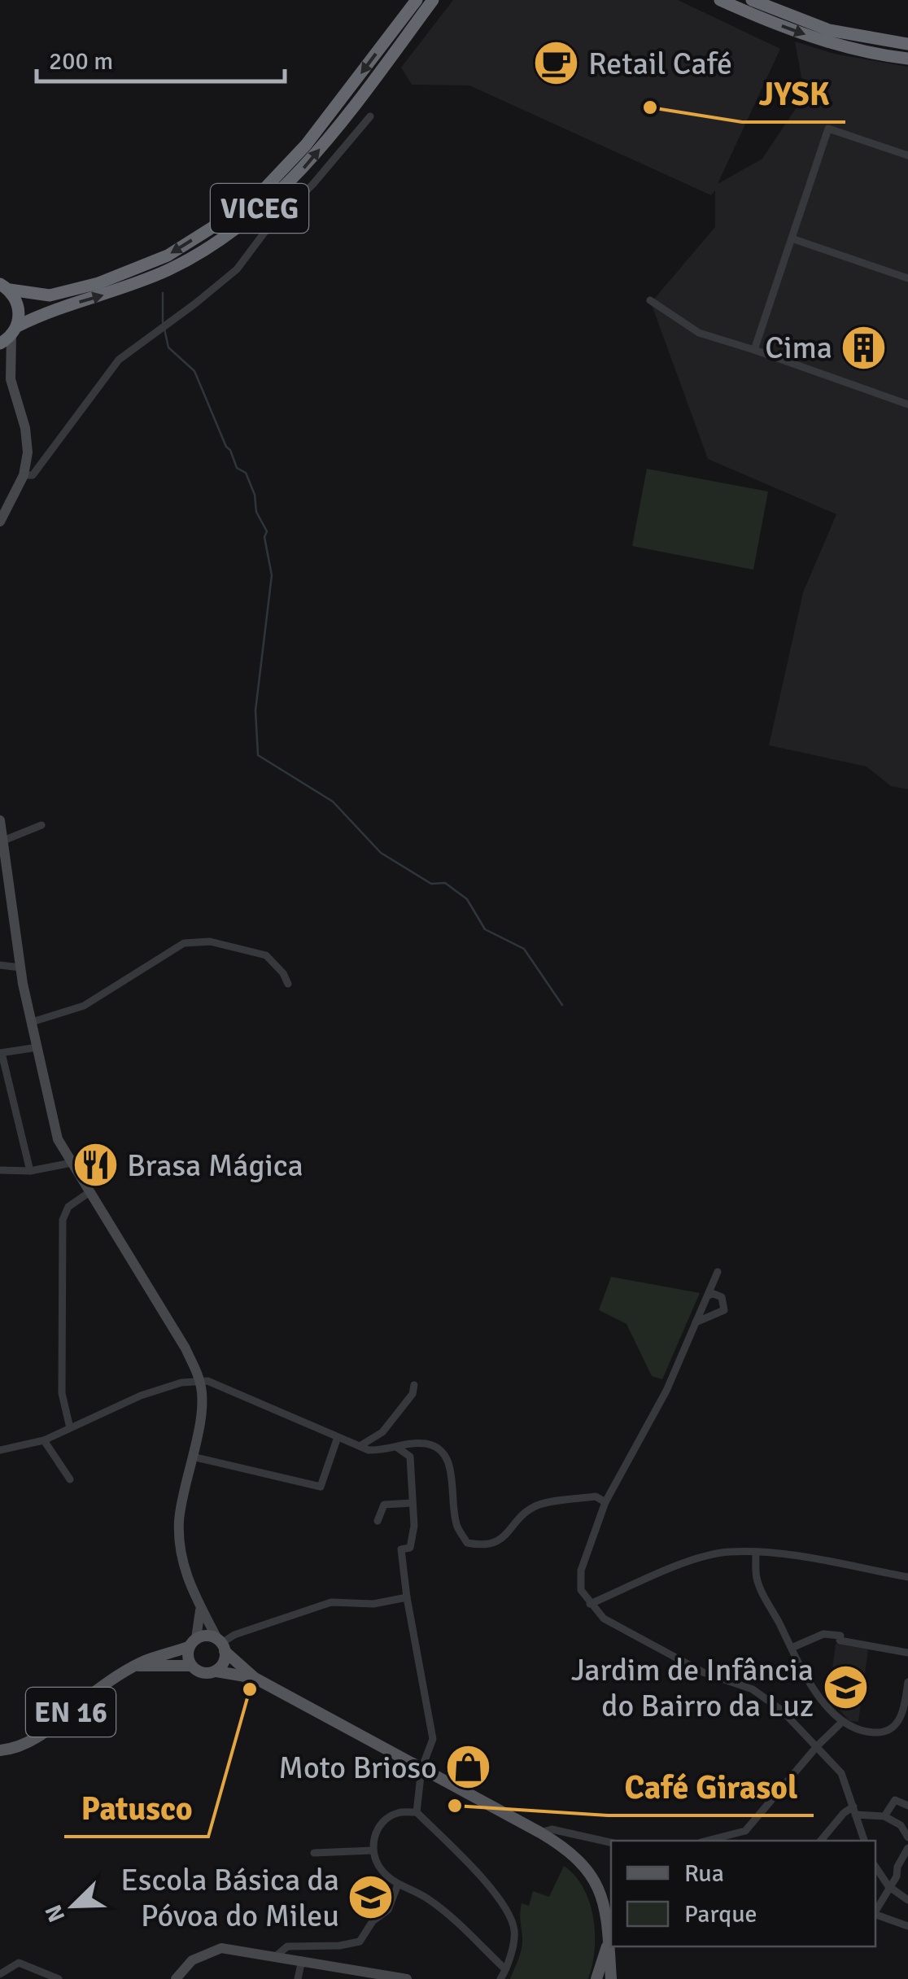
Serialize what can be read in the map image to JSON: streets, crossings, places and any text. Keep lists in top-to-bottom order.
{
  "streets": {
    "highway": ["VICEG"],
    "main road": ["EN 16"]
  },
  "places": {
    "cafe": ["Retail Café"],
    "other": ["JYSK", "Patusco", "Café Girasol"],
    "building": ["Cima"],
    "restaurant": ["Brasa Mágica"],
    "school or university": ["Jardim de Infância do Bairro da Luz", "Escola Básica da Póvoa do Mileu"],
    "shop": ["Moto Brioso"]
  },
  "legend": ["Rua", "Parque"],
  "scale_bar": "200 m",
  "north": "bottom left"
}
